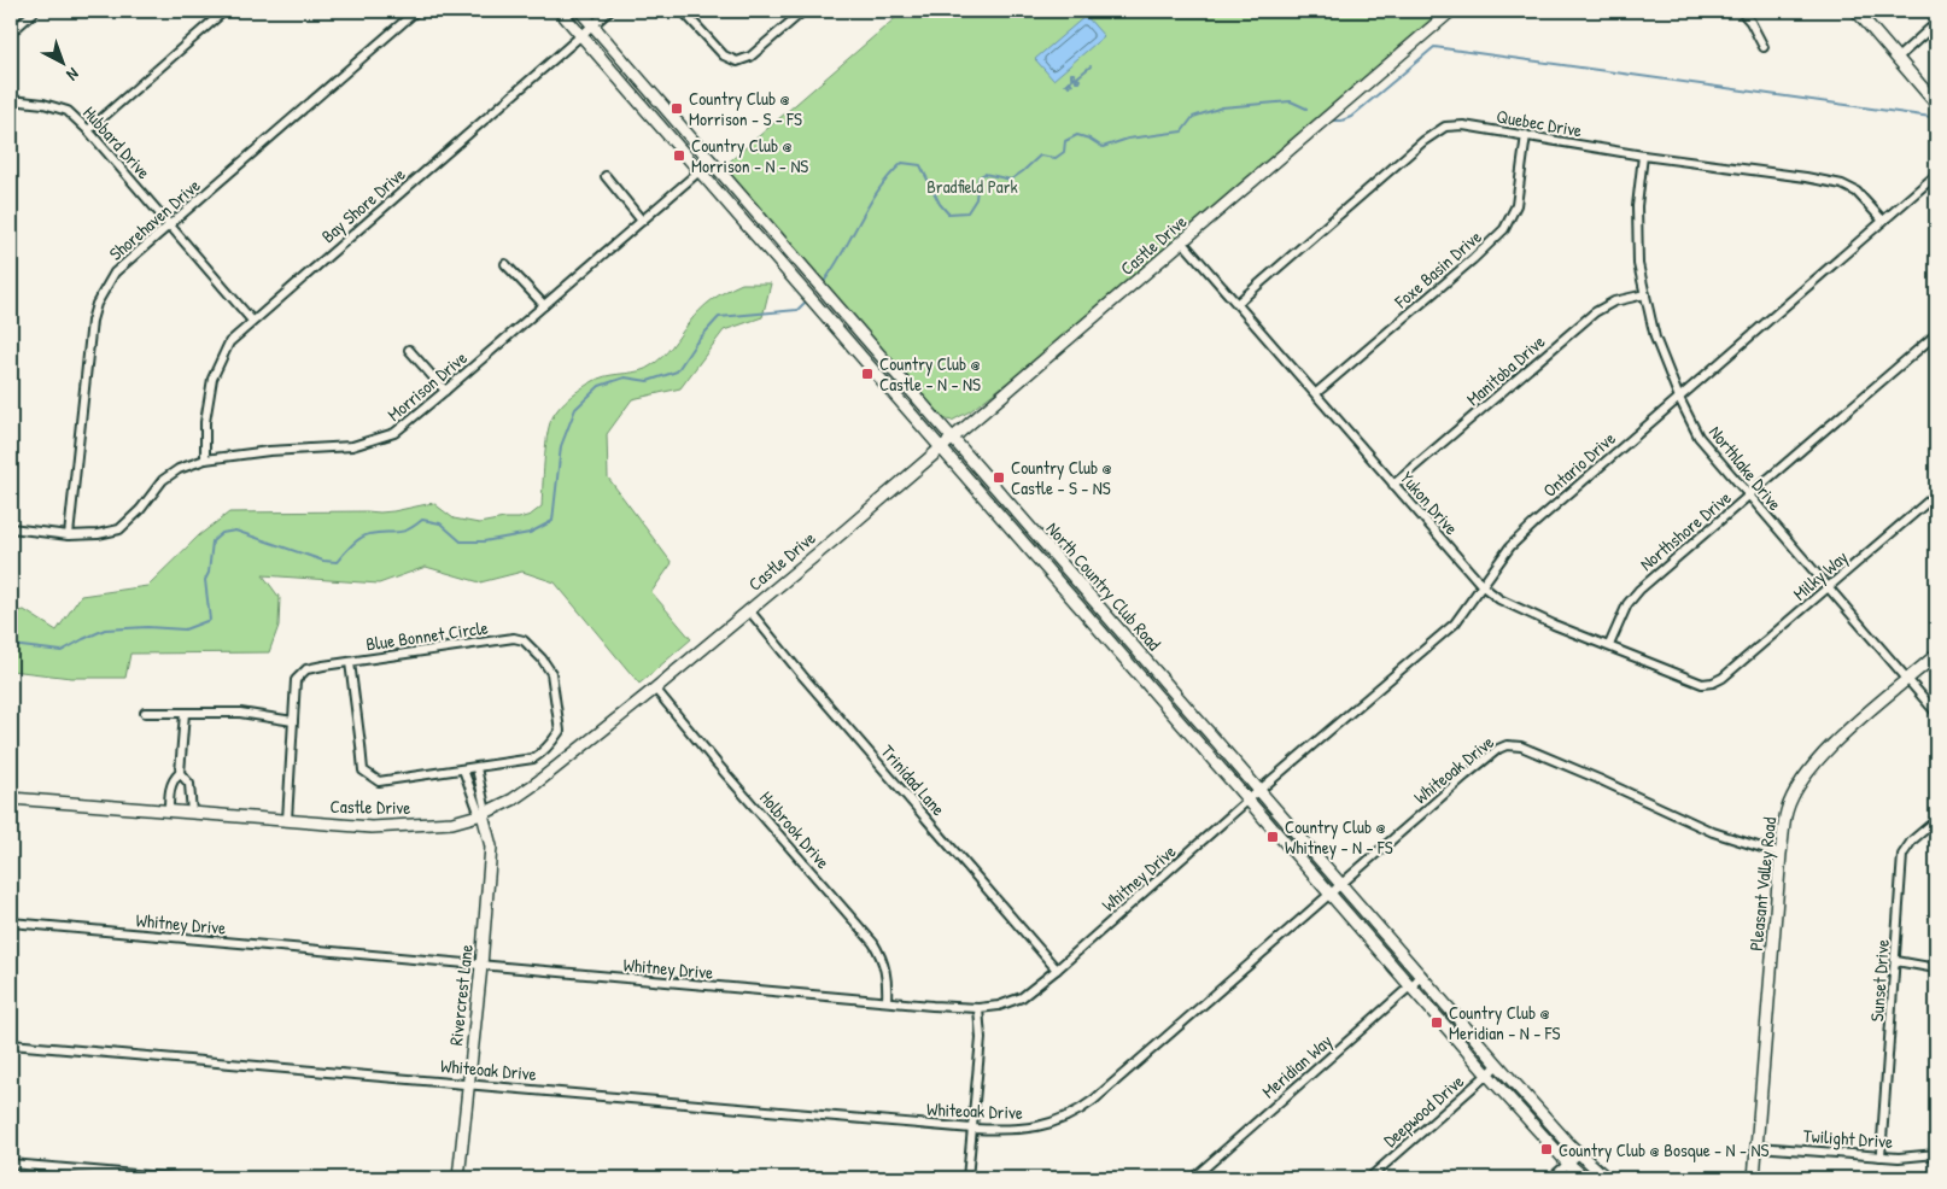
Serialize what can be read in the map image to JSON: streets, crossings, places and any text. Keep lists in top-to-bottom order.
{
  "streets": {
    "main road": [
      "Castle Drive",
      "North Country Club Road",
      "Pleasant Valley Road",
      "Rivercrest Lane"
    ],
    "street": [
      "Quebec Drive",
      "Hubbard Drive",
      "Bay Shore Drive",
      "Shorehaven Drive",
      "Foxe Basin Drive",
      "Manitoba Drive",
      "Morrison Drive",
      "Ontario Drive",
      "Northlake Drive",
      "Yukon Drive",
      "Northshore Drive",
      "Milky Way",
      "Blue Bonnet Circle",
      "Whiteoak Drive",
      "Trinidad Lane",
      "Holbrook Drive",
      "Whitney Drive",
      "Sunset Drive",
      "Meridian Way",
      "Deepwood Drive",
      "Twilight Drive"
    ]
  },
  "crossings": [
    ["Quebec Drive", "Foxe Basin Drive"],
    ["Quebec Drive", "Ontario Drive"],
    ["Quebec Drive", "Northlake Drive"],
    ["Quebec Drive", "Yukon Drive"],
    ["Hubbard Drive", "Bay Shore Drive"],
    ["Hubbard Drive", "Shorehaven Drive"],
    ["Bay Shore Drive", "Morrison Drive"],
    ["Bay Shore Drive", "North Country Club Road"],
    ["Shorehaven Drive", "Morrison Drive"],
    ["Castle Drive", "Yukon Drive"],
    ["Castle Drive", "North Country Club Road"],
    ["Castle Drive", "Trinidad Lane"],
    ["Castle Drive", "Holbrook Drive"],
    ["Castle Drive", "Rivercrest Lane"],
    ["Foxe Basin Drive", "Yukon Drive"],
    ["Manitoba Drive", "Northlake Drive"],
    ["Manitoba Drive", "Yukon Drive"],
    ["Morrison Drive", "North Country Club Road"],
    ["Ontario Drive", "Northlake Drive"],
    ["Ontario Drive", "Yukon Drive"],
    ["Ontario Drive", "North Country Club Road"],
    ["Ontario Drive", "Whitney Drive"],
    ["Northlake Drive", "Northshore Drive"],
    ["Northlake Drive", "Milky Way"],
    ["Northlake Drive", "Pleasant Valley Road"],
    ["Yukon Drive", "Northshore Drive"],
    ["Yukon Drive", "Milky Way"],
    ["North Country Club Road", "Whiteoak Drive"],
    ["North Country Club Road", "Whitney Drive"],
    ["North Country Club Road", "Meridian Way"],
    ["North Country Club Road", "Deepwood Drive"],
    ["Whiteoak Drive", "Pleasant Valley Road"],
    ["Whiteoak Drive", "Rivercrest Lane"],
    ["Trinidad Lane", "Whitney Drive"],
    ["Holbrook Drive", "Whitney Drive"],
    ["Whitney Drive", "Rivercrest Lane"],
    ["Pleasant Valley Road", "Twilight Drive"],
    ["Sunset Drive", "Twilight Drive"]
  ],
  "parks": ["Bradfield Park"],
  "places": {
    "transit": [
      "Country Club @ Morrison - S - FS",
      "Country Club @ Morrison - N - NS",
      "Country Club @ Castle - N - NS",
      "Country Club @ Castle - S - NS",
      "Country Club @ Whitney - N - FS",
      "Country Club @ Meridian - N - FS",
      "Country Club @ Bosque - N - NS"
    ]
  },
  "north": "bottom right"
}
